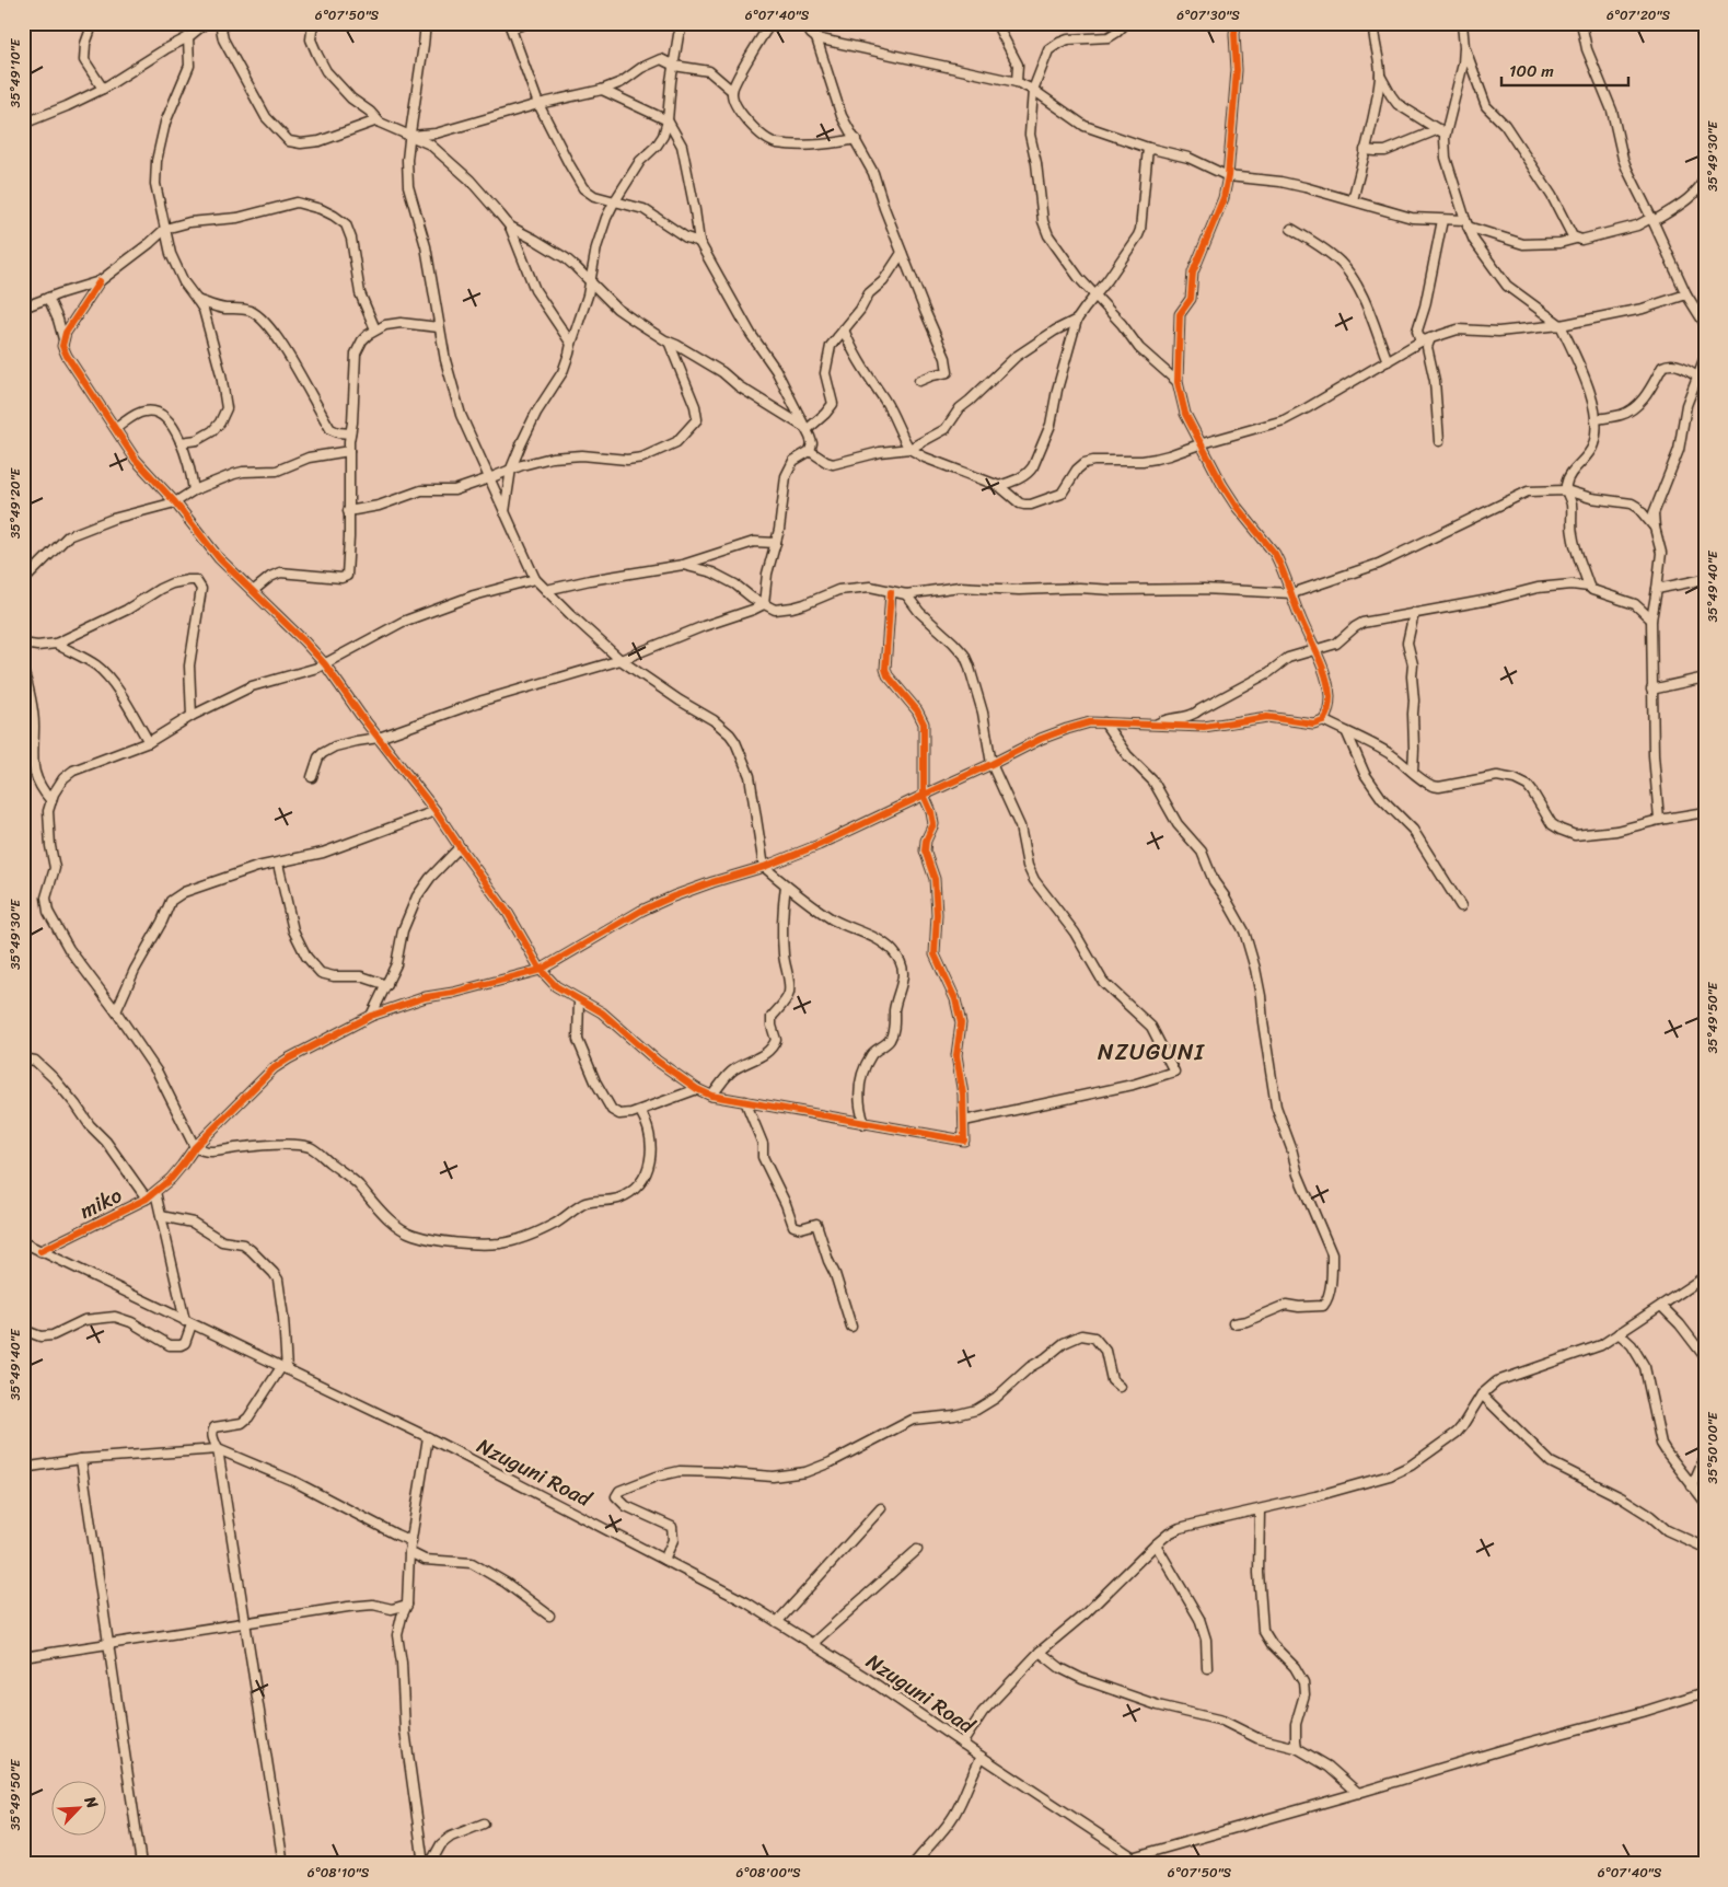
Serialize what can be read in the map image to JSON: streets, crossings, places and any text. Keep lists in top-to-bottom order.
{
  "streets": {
    "street": ["miko", "Nzuguni Road"]
  },
  "crossings": [
    ["miko", "Nzuguni Road"]
  ],
  "districts": ["NZUGUNI"],
  "scale_bar": "100 m",
  "north": "top right",
  "coordinates": [
    "6°07'50\"S",
    "6°07'40\"S",
    "6°07'30\"S",
    "6°07'20\"S",
    "35°49'10\"E",
    "35°49'30\"E",
    "35°49'20\"E",
    "35°49'40\"E",
    "35°49'50\"E",
    "35°50'00\"E",
    "6°08'10\"S",
    "6°08'00\"S"
  ]
}
